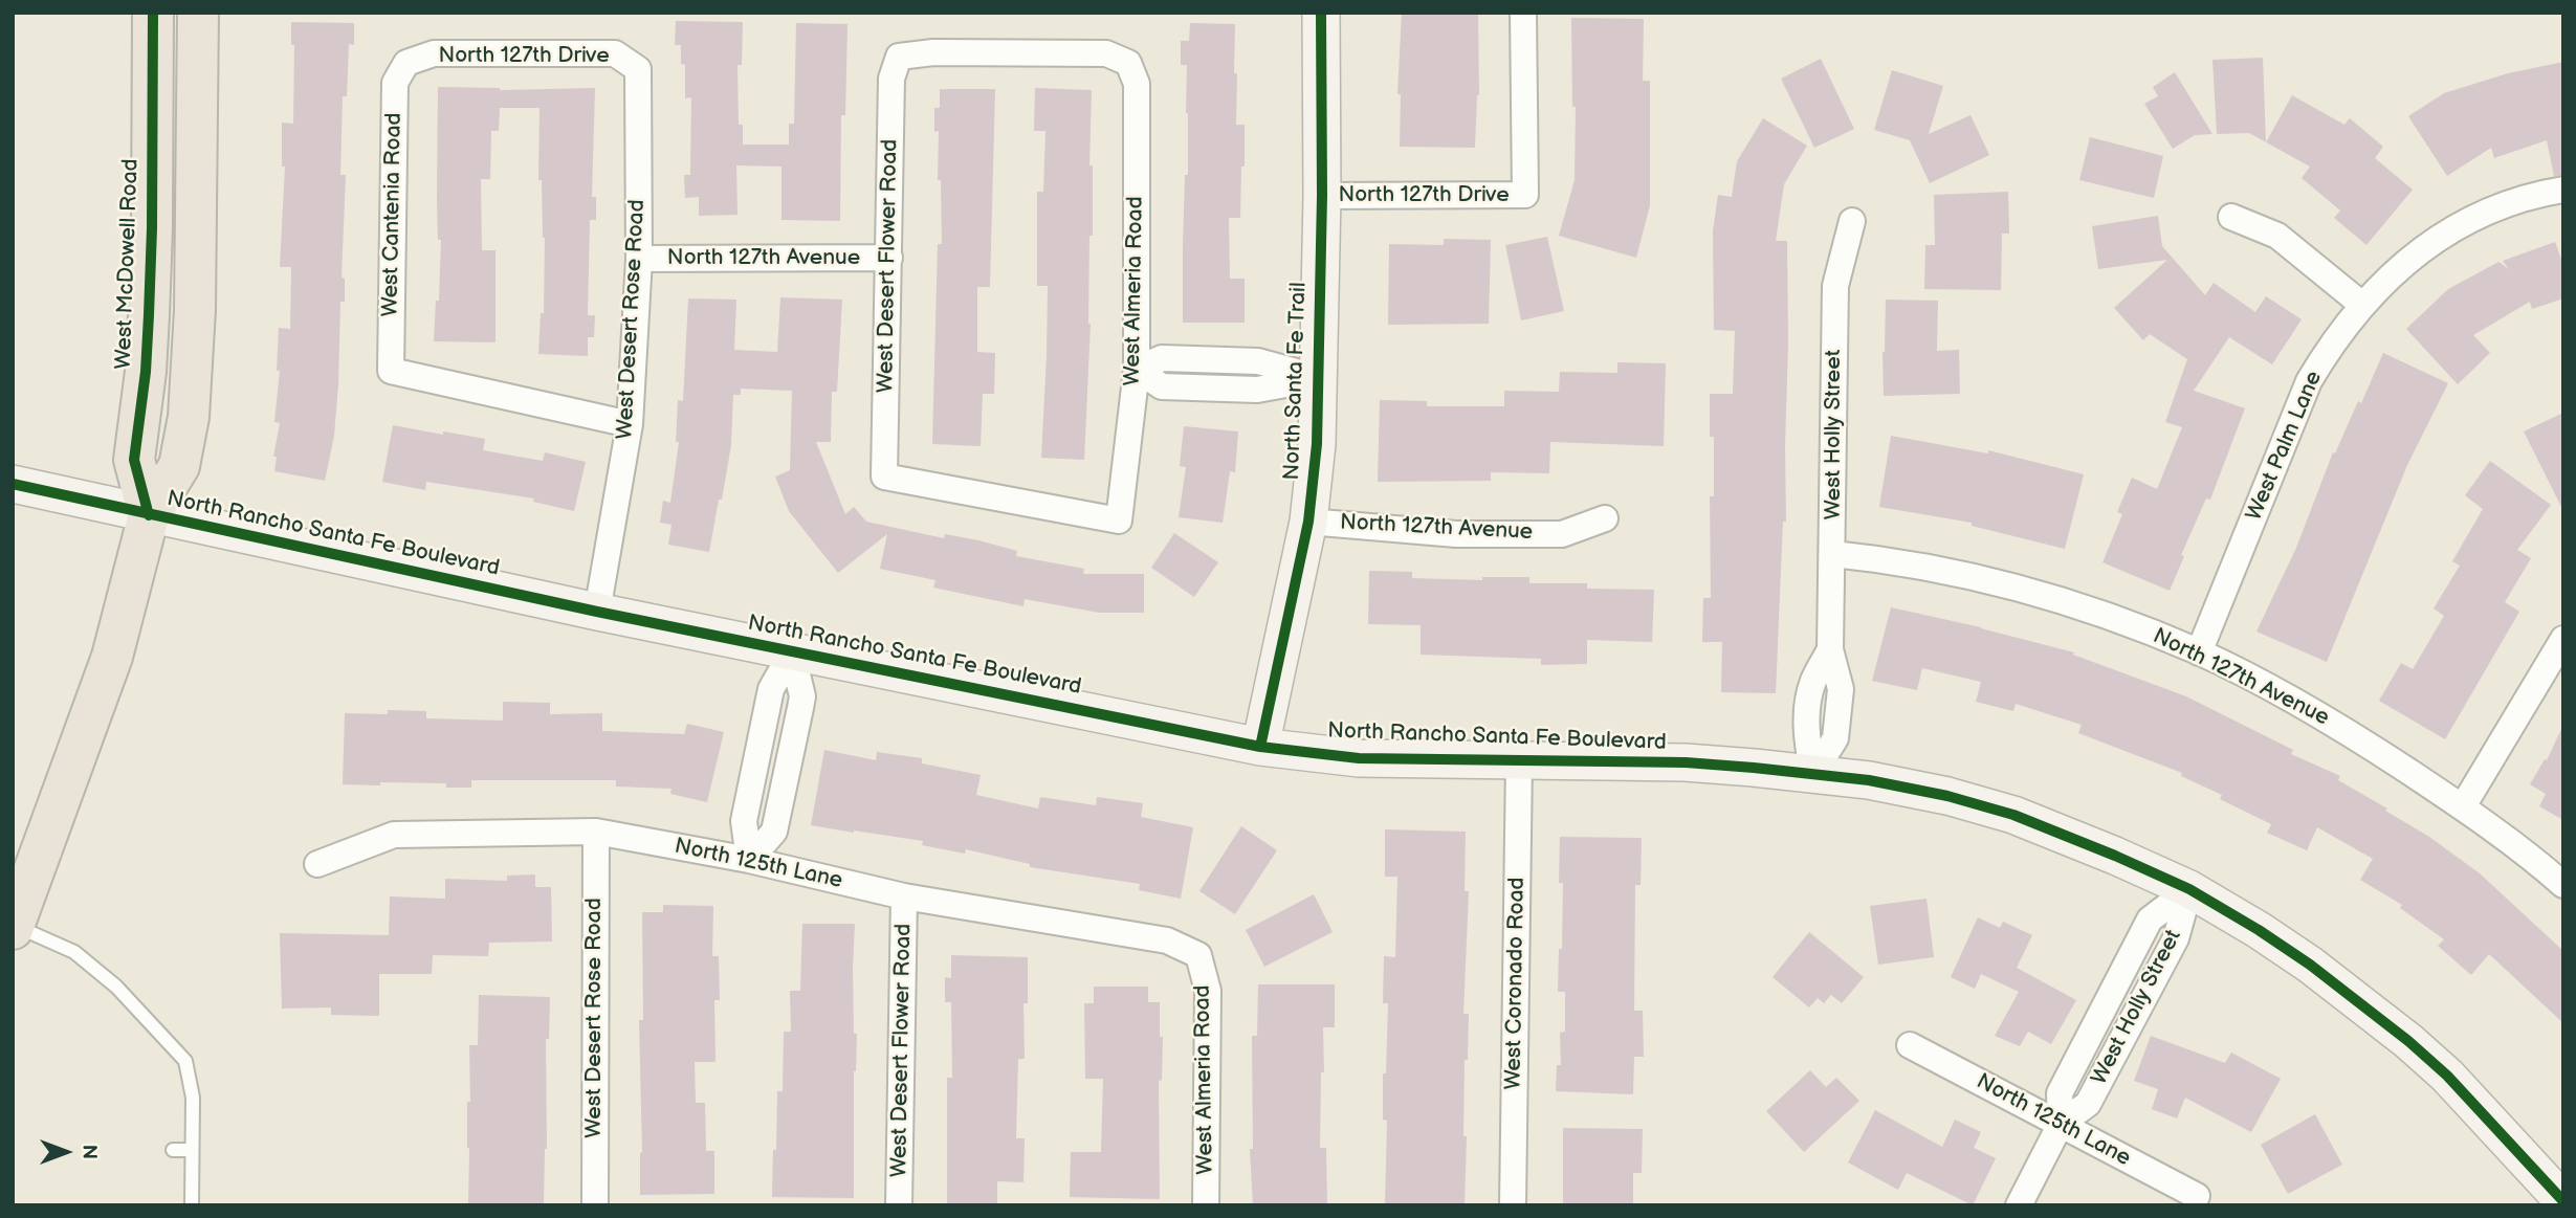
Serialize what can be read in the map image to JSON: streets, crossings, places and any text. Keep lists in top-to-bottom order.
{
  "streets": {
    "main road": ["West McDowell Road"],
    "street": [
      "North 127th Drive",
      "West Cantenia Road",
      "North 127th Avenue",
      "West Desert Flower Road",
      "West Almeria Road",
      "West Desert Rose Road",
      "North Santa Fe Trail",
      "West Holly Street",
      "West Palm Lane",
      "North Rancho Santa Fe Boulevard",
      "North 125th Lane",
      "West Coronado Road"
    ]
  },
  "crossings": [
    ["North 127th Drive", "West Cantenia Road"],
    ["North 127th Drive", "West Desert Rose Road"],
    ["North 127th Drive", "North Santa Fe Trail"],
    ["West Cantenia Road", "West Desert Rose Road"],
    ["North 127th Avenue", "West Desert Flower Road"],
    ["North 127th Avenue", "West Desert Rose Road"],
    ["North 127th Avenue", "North Santa Fe Trail"],
    ["North 127th Avenue", "West Holly Street"],
    ["North 127th Avenue", "West Palm Lane"],
    ["West McDowell Road", "North Rancho Santa Fe Boulevard"],
    ["West Desert Flower Road", "West Almeria Road"],
    ["West Desert Flower Road", "North 125th Lane"],
    ["West Almeria Road", "North 125th Lane"],
    ["West Desert Rose Road", "North Rancho Santa Fe Boulevard"],
    ["West Desert Rose Road", "North 125th Lane"],
    ["North Santa Fe Trail", "North Rancho Santa Fe Boulevard"],
    ["West Holly Street", "North Rancho Santa Fe Boulevard"],
    ["West Holly Street", "North 125th Lane"],
    ["North Rancho Santa Fe Boulevard", "West Coronado Road"]
  ],
  "north": "right"
}
